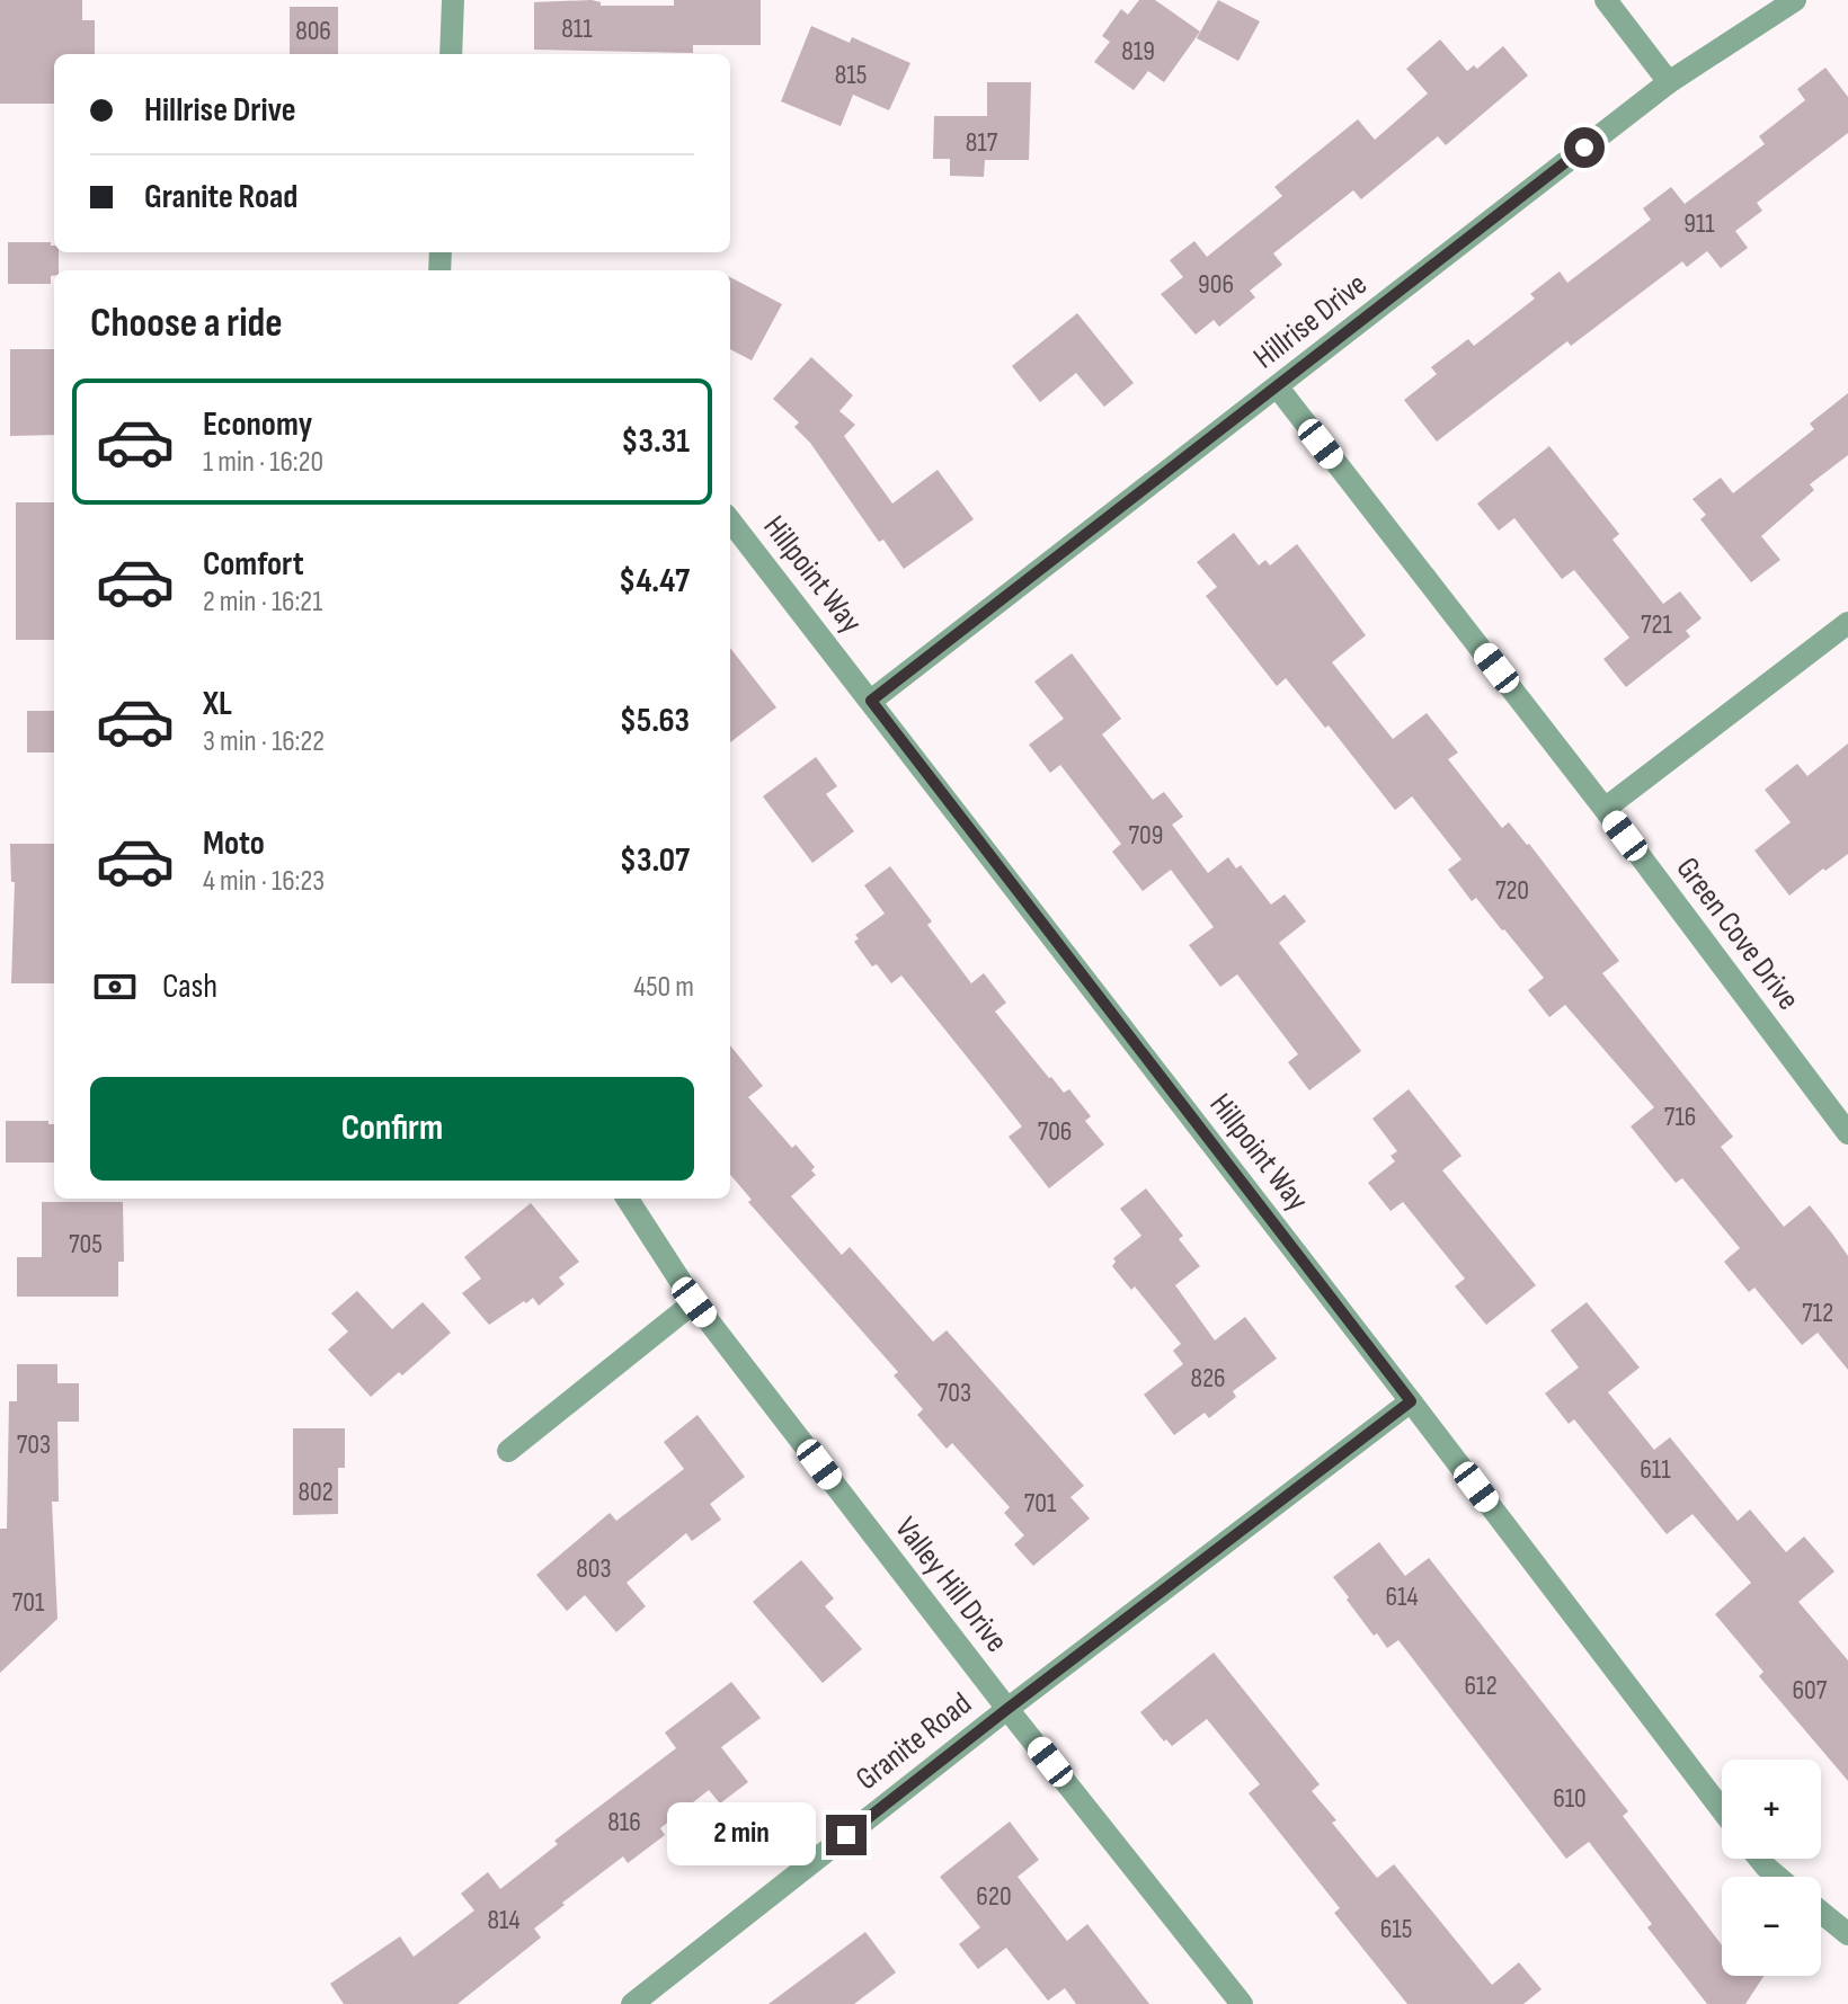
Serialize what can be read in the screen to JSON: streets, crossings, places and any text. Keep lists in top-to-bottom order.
{
  "streets": {
    "street": [
      "Hillrise Drive",
      "Hillpoint Way",
      "Green Cove Drive",
      "Valley Hill Drive",
      "Granite Road"
    ]
  },
  "crossings": [
    ["Hillrise Drive", "Hillpoint Way"],
    ["Hillrise Drive", "Green Cove Drive"],
    ["Hillpoint Way", "Granite Road"],
    ["Valley Hill Drive", "Granite Road"]
  ],
  "house_numbers": [
    "811",
    "806",
    "819",
    "815",
    "817",
    "911",
    "906",
    "721",
    "709",
    "720",
    "716",
    "706",
    "705",
    "712",
    "826",
    "703",
    "703",
    "611",
    "802",
    "701",
    "803",
    "614",
    "701",
    "612",
    "607",
    "610",
    "816",
    "620",
    "814",
    "615"
  ],
  "page": {
    "banner": ["Hillrise Drive", "Granite Road"],
    "heading": "Choose a ride",
    "list": [
      {
        "name": "Economy",
        "note": "1 min · 16:20",
        "value": "$3.31"
      },
      {
        "name": "Comfort",
        "note": "2 min · 16:21",
        "value": "$4.47"
      },
      {
        "name": "XL",
        "note": "3 min · 16:22",
        "value": "$5.63"
      },
      {
        "name": "Moto",
        "note": "4 min · 16:23",
        "value": "$3.07"
      }
    ],
    "pay": ["Cash", "450 m"],
    "buttons": "Confirm",
    "map_buttons": ["+", "−"],
    "bubble": "2 min"
  }
}
